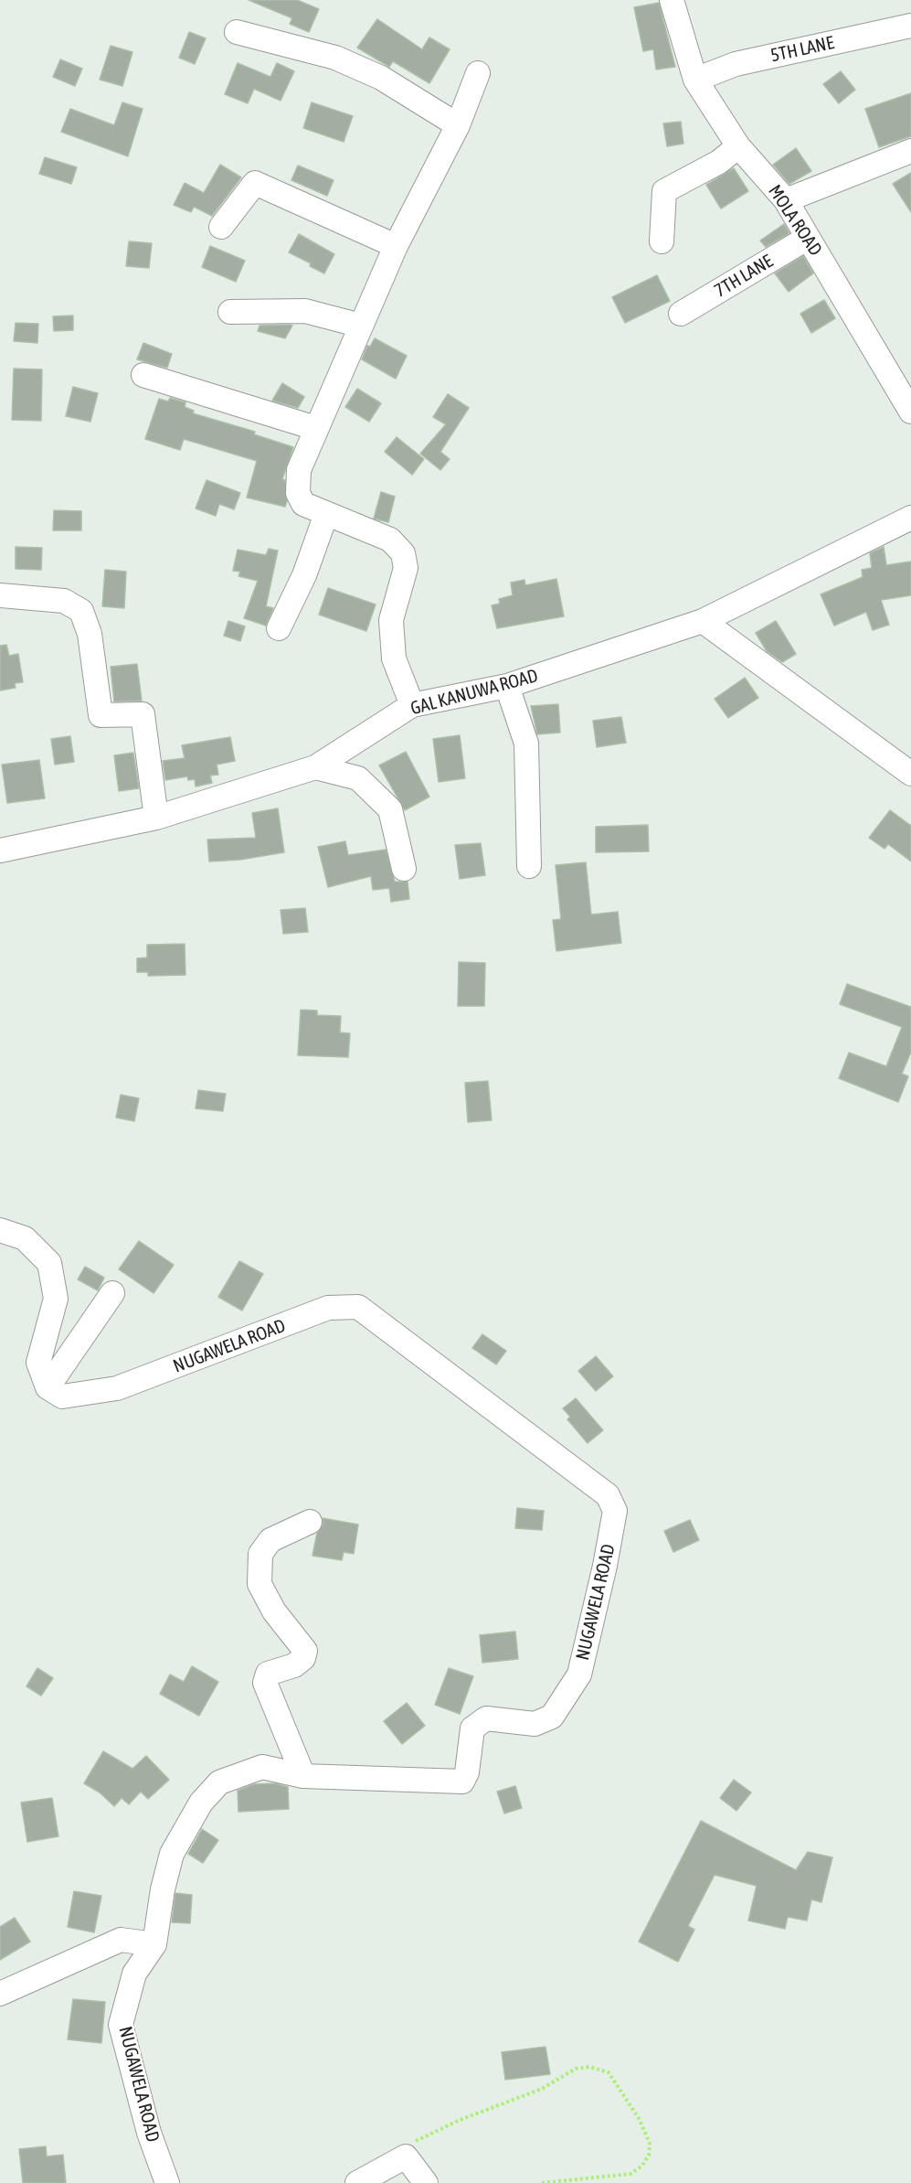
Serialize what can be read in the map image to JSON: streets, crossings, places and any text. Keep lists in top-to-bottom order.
{
  "streets": {
    "street": [
      "5TH LANE",
      "MOLA ROAD",
      "7TH LANE",
      "GAL KANUWA ROAD",
      "NUGAWELA ROAD"
    ]
  },
  "crossings": [
    ["5TH LANE", "MOLA ROAD"],
    ["MOLA ROAD", "7TH LANE"]
  ]
}
